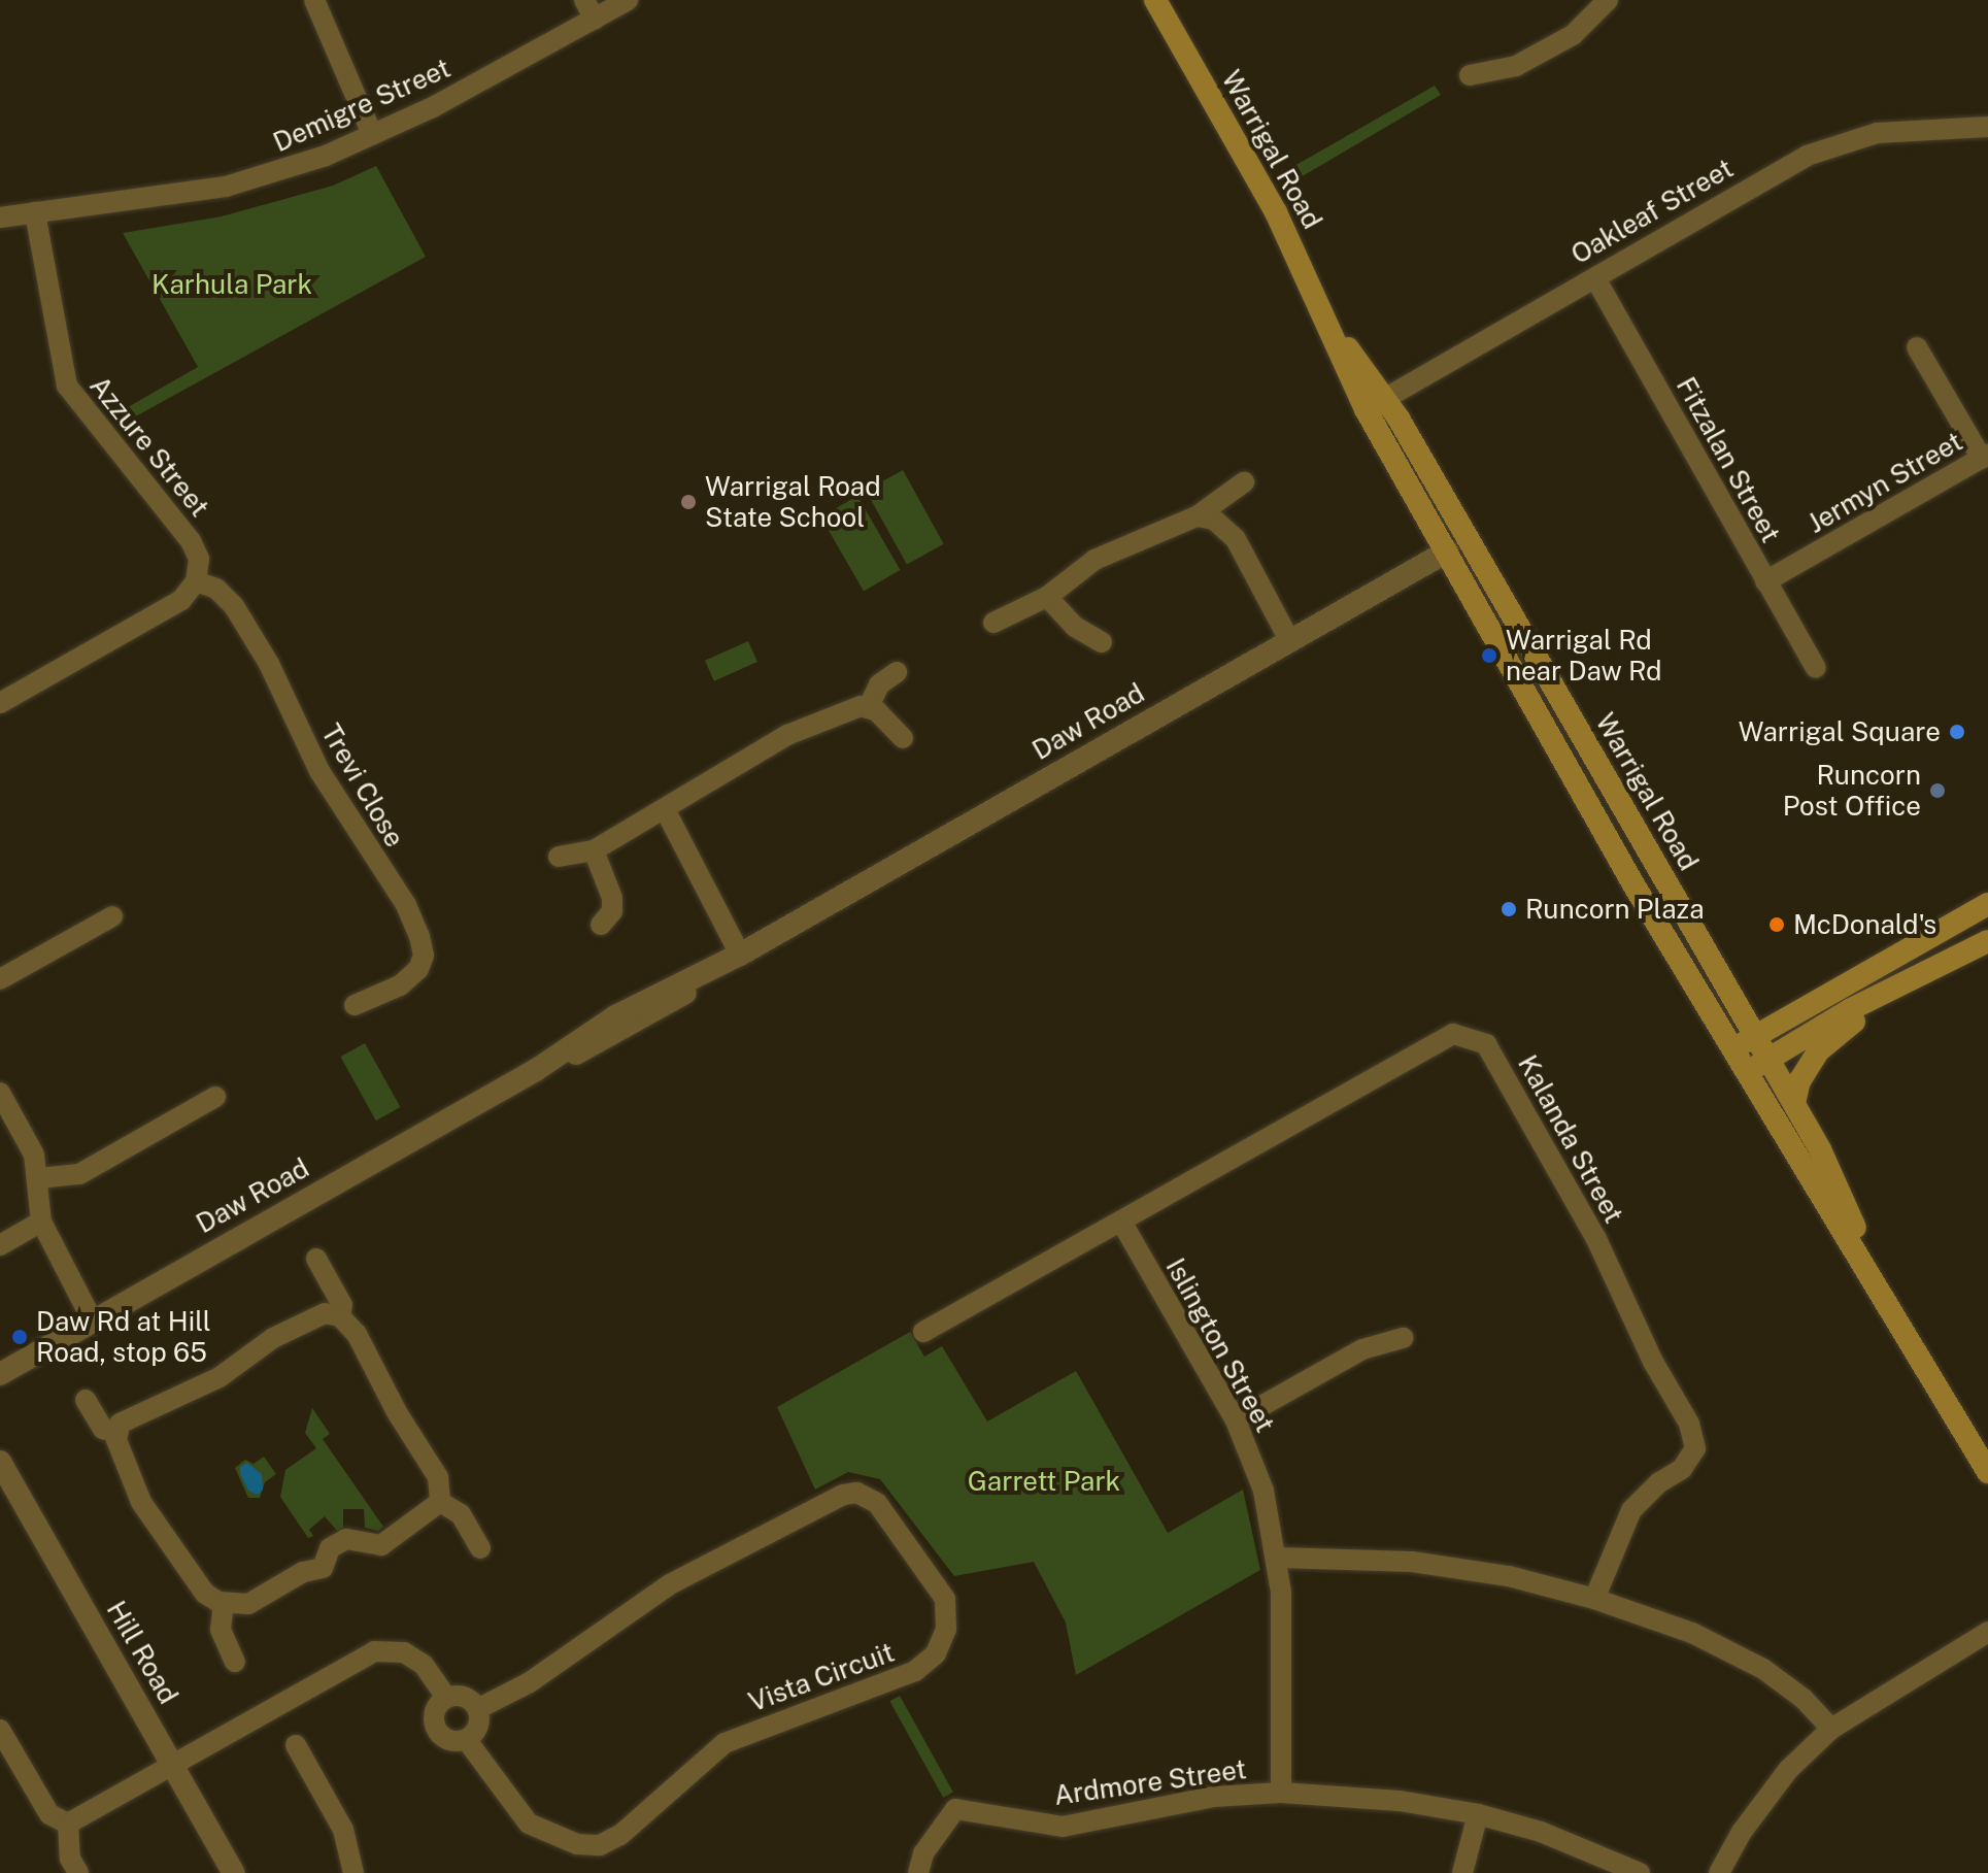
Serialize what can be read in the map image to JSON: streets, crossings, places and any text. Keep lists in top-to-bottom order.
{
  "streets": {
    "main road": ["Warrigal Road"],
    "street": [
      "Demigre Street",
      "Oakleaf Street",
      "Azzure Street",
      "Fitzalan Street",
      "Jermyn Street",
      "Daw Road",
      "Trevi Close",
      "Kalanda Street",
      "Islington Street",
      "Hill Road",
      "Vista Circuit",
      "Ardmore Street"
    ]
  },
  "crossings": [
    ["Demigre Street", "Azzure Street"],
    ["Warrigal Road", "Oakleaf Street"],
    ["Warrigal Road", "Daw Road"],
    ["Oakleaf Street", "Fitzalan Street"],
    ["Azzure Street", "Trevi Close"],
    ["Fitzalan Street", "Jermyn Street"],
    ["Kalanda Street", "Islington Street"],
    ["Islington Street", "Ardmore Street"]
  ],
  "parks": ["Karhula Park", "Garrett Park"],
  "places": [
    "Warrigal Road State School",
    "Warrigal Rd near Daw Rd",
    "Warrigal Square",
    "Runcorn Post Office",
    "Runcorn Plaza",
    "McDonald's",
    "Daw Rd at Hill Road, stop 65"
  ]
}
